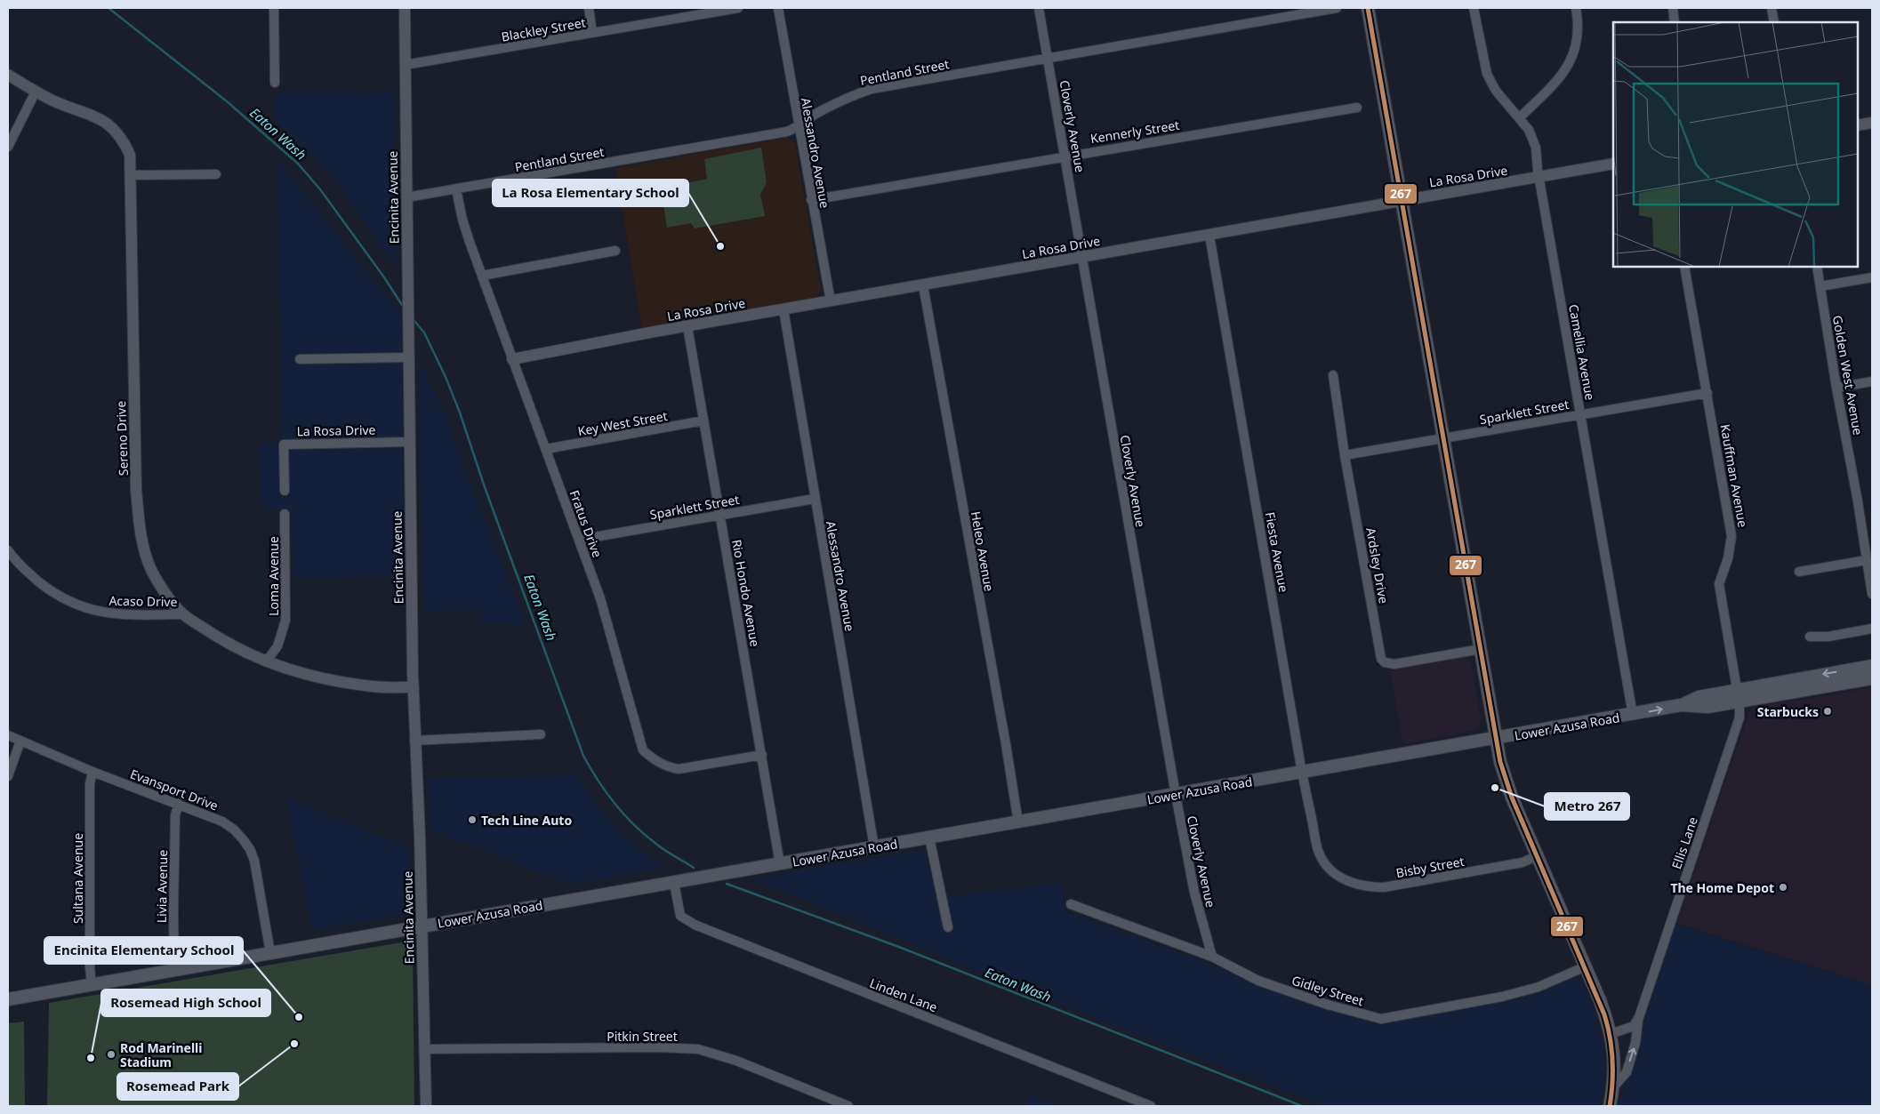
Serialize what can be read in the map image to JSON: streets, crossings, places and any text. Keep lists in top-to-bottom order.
{
  "streets": {
    "main road": ["Lower Azusa Road"],
    "street": [
      "Blackley Street",
      "Pentland Street",
      "Cloverly Avenue",
      "Kennerly Street",
      "Alessandro Avenue",
      "La Rosa Drive",
      "Encinita Avenue",
      "Camellia Avenue",
      "Golden West Avenue",
      "Sparklett Street",
      "Key West Street",
      "Sereno Drive",
      "Kauffman Avenue",
      "Fratus Drive",
      "Heleo Avenue",
      "Fiesta Avenue",
      "Ardsley Drive",
      "Loma Avenue",
      "Rio Hondo Avenue",
      "Acaso Drive",
      "Evansport Drive",
      "Ellis Lane",
      "Bisby Street",
      "Sultana Avenue",
      "Livia Avenue",
      "Gidley Street",
      "Linden Lane",
      "Pitkin Street"
    ]
  },
  "crossings": [
    ["Blackley Street", "Encinita Avenue"],
    ["Pentland Street", "Cloverly Avenue"],
    ["Pentland Street", "Alessandro Avenue"],
    ["Pentland Street", "Encinita Avenue"],
    ["Pentland Street", "Fratus Drive"],
    ["Cloverly Avenue", "Kennerly Street"],
    ["Cloverly Avenue", "La Rosa Drive"],
    ["Cloverly Avenue", "Lower Azusa Road"],
    ["Cloverly Avenue", "Gidley Street"],
    ["Kennerly Street", "Alessandro Avenue"],
    ["Alessandro Avenue", "La Rosa Drive"],
    ["Alessandro Avenue", "Sparklett Street"],
    ["Alessandro Avenue", "Lower Azusa Road"],
    ["La Rosa Drive", "Encinita Avenue"],
    ["La Rosa Drive", "Camellia Avenue"],
    ["La Rosa Drive", "Fratus Drive"],
    ["La Rosa Drive", "Heleo Avenue"],
    ["La Rosa Drive", "Fiesta Avenue"],
    ["La Rosa Drive", "Rio Hondo Avenue"],
    ["Encinita Avenue", "Sereno Drive"],
    ["Encinita Avenue", "Lower Azusa Road"],
    ["Encinita Avenue", "Pitkin Street"],
    ["Camellia Avenue", "Sparklett Street"],
    ["Camellia Avenue", "Lower Azusa Road"],
    ["Sparklett Street", "Kauffman Avenue"],
    ["Sparklett Street", "Fratus Drive"],
    ["Sparklett Street", "Ardsley Drive"],
    ["Sparklett Street", "Rio Hondo Avenue"],
    ["Key West Street", "Fratus Drive"],
    ["Key West Street", "Rio Hondo Avenue"],
    ["Sereno Drive", "Loma Avenue"],
    ["Sereno Drive", "Acaso Drive"],
    ["Kauffman Avenue", "Lower Azusa Road"],
    ["Kauffman Avenue", "Ellis Lane"],
    ["Fratus Drive", "Rio Hondo Avenue"],
    ["Heleo Avenue", "Lower Azusa Road"],
    ["Fiesta Avenue", "Lower Azusa Road"],
    ["Fiesta Avenue", "Bisby Street"],
    ["Rio Hondo Avenue", "Lower Azusa Road"],
    ["Lower Azusa Road", "Evansport Drive"],
    ["Lower Azusa Road", "Ellis Lane"],
    ["Lower Azusa Road", "Sultana Avenue"],
    ["Lower Azusa Road", "Livia Avenue"],
    ["Lower Azusa Road", "Linden Lane"],
    ["Evansport Drive", "Sultana Avenue"],
    ["Evansport Drive", "Livia Avenue"]
  ],
  "water": ["Eaton Wash"],
  "places": [
    "La Rosa Elementary School",
    "Starbucks",
    "Metro 267",
    "Tech Line Auto",
    "The Home Depot",
    "Encinita Elementary School",
    "Rosemead Park",
    "Rod Marinelli Stadium",
    "Rosemead High School"
  ],
  "lines": ["transit line 267"]
}
